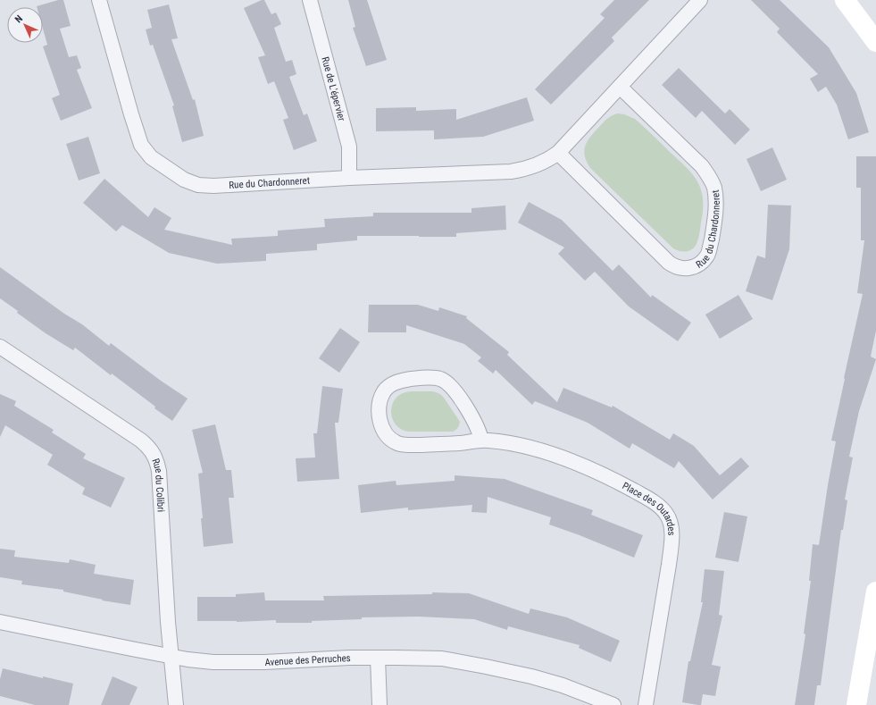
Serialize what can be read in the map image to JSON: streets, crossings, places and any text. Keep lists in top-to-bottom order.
{
  "streets": {
    "street": [
      "Rue de L'épervier",
      "Rue du Chardonneret",
      "Rue du Colibri",
      "Place des Outardes",
      "Avenue des Perruches"
    ]
  },
  "crossings": [
    ["Rue de L'épervier", "Rue du Chardonneret"],
    ["Rue du Colibri", "Avenue des Perruches"]
  ],
  "north": "top left"
}
